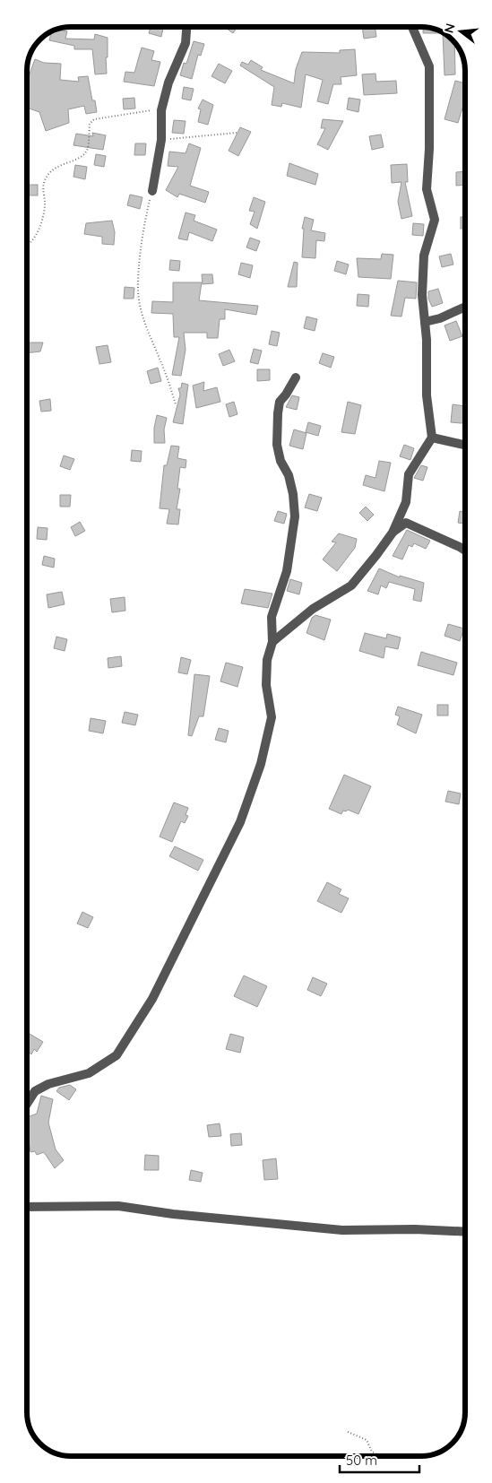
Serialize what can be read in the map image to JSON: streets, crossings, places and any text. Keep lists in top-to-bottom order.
{
  "scale_bar": "50 m",
  "north": "left"
}
